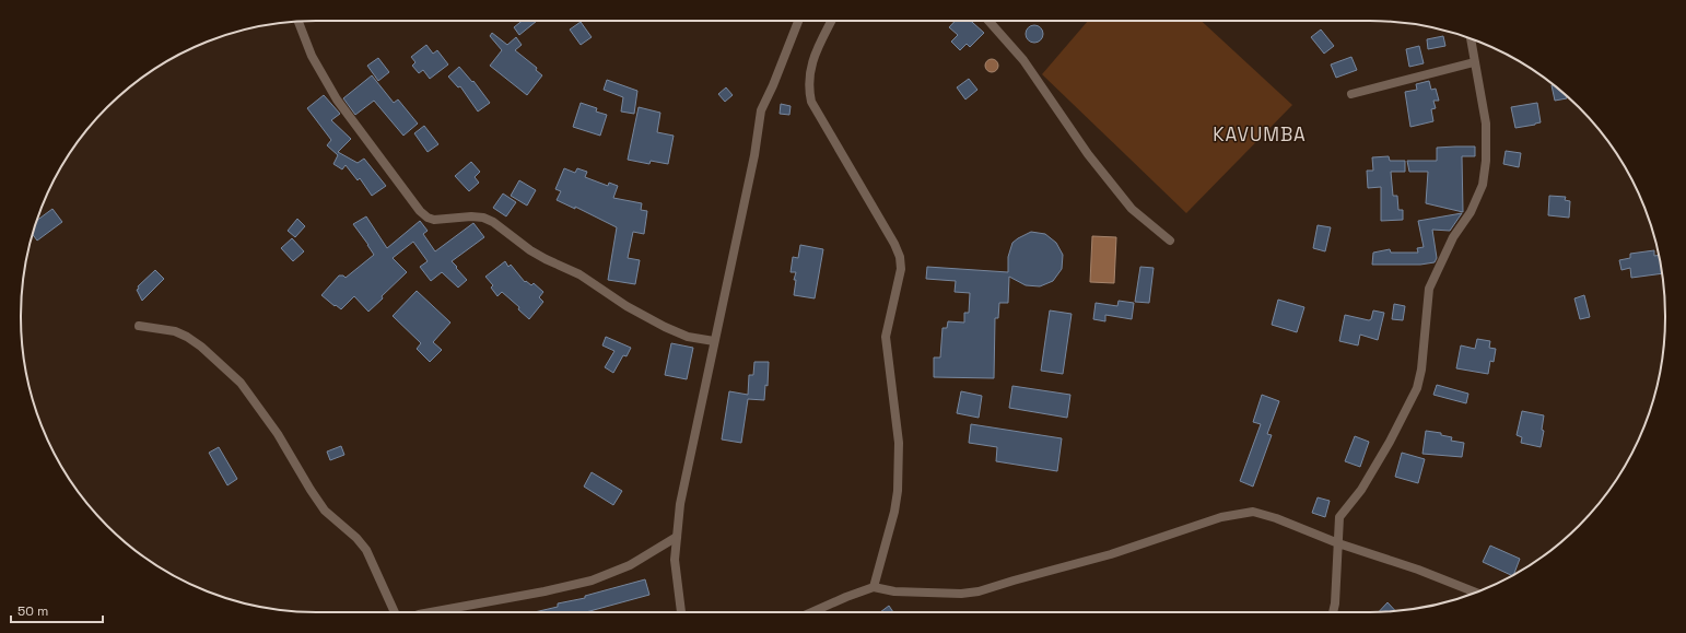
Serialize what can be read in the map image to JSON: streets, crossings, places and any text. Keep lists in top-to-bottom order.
{
  "districts": ["KAVUMBA"],
  "scale_bar": "50 m"
}
